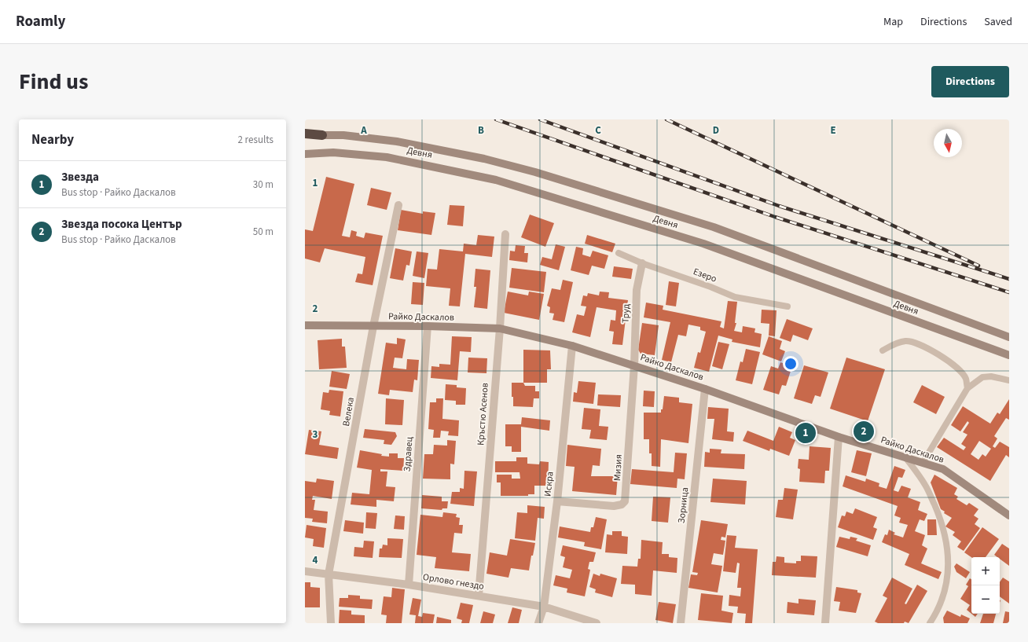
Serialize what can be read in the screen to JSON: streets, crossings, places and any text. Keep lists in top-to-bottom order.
{
  "streets": {
    "main road": ["Девня", "Райко Даскалов"],
    "street": [
      "Труд",
      "Велека",
      "Кръстю Асенов",
      "Здравец",
      "Мизия",
      "Искра",
      "Зорница",
      "Орлово гнездо"
    ],
    "lane": ["Езеро"]
  },
  "crossings": [
    ["Езеро", "Труд"],
    ["Труд", "Райко Даскалов"],
    ["Труд", "Мизия"],
    ["Райко Даскалов", "Велека"],
    ["Райко Даскалов", "Кръстю Асенов"],
    ["Райко Даскалов", "Здравец"],
    ["Райко Даскалов", "Мизия"],
    ["Райко Даскалов", "Искра"],
    ["Райко Даскалов", "Зорница"],
    ["Велека", "Орлово гнездо"],
    ["Кръстю Асенов", "Орлово гнездо"],
    ["Здравец", "Орлово гнездо"],
    ["Мизия", "Искра"],
    ["Искра", "Орлово гнездо"]
  ],
  "north": "bottom",
  "page": {
    "header": "Roamly",
    "nav": ["Map", "Directions", "Saved"],
    "title": "Find us",
    "buttons": "Directions",
    "heading": ["Nearby", "2 results"],
    "list": [
      {
        "mark": "1",
        "name": "Звезда",
        "note": "Bus stop · Райко Даскалов",
        "value": "30 m"
      },
      {
        "mark": "2",
        "name": "Звезда посока Център",
        "note": "Bus stop · Райко Даскалов",
        "value": "50 m"
      }
    ],
    "pins": ["2", "1"],
    "map_buttons": ["+", "−"]
  },
  "grid": {
    "columns": [
      "A",
      "B",
      "C",
      "D",
      "E"
    ],
    "rows": [
      "1",
      "2",
      "3",
      "4"
    ]
  }
}
